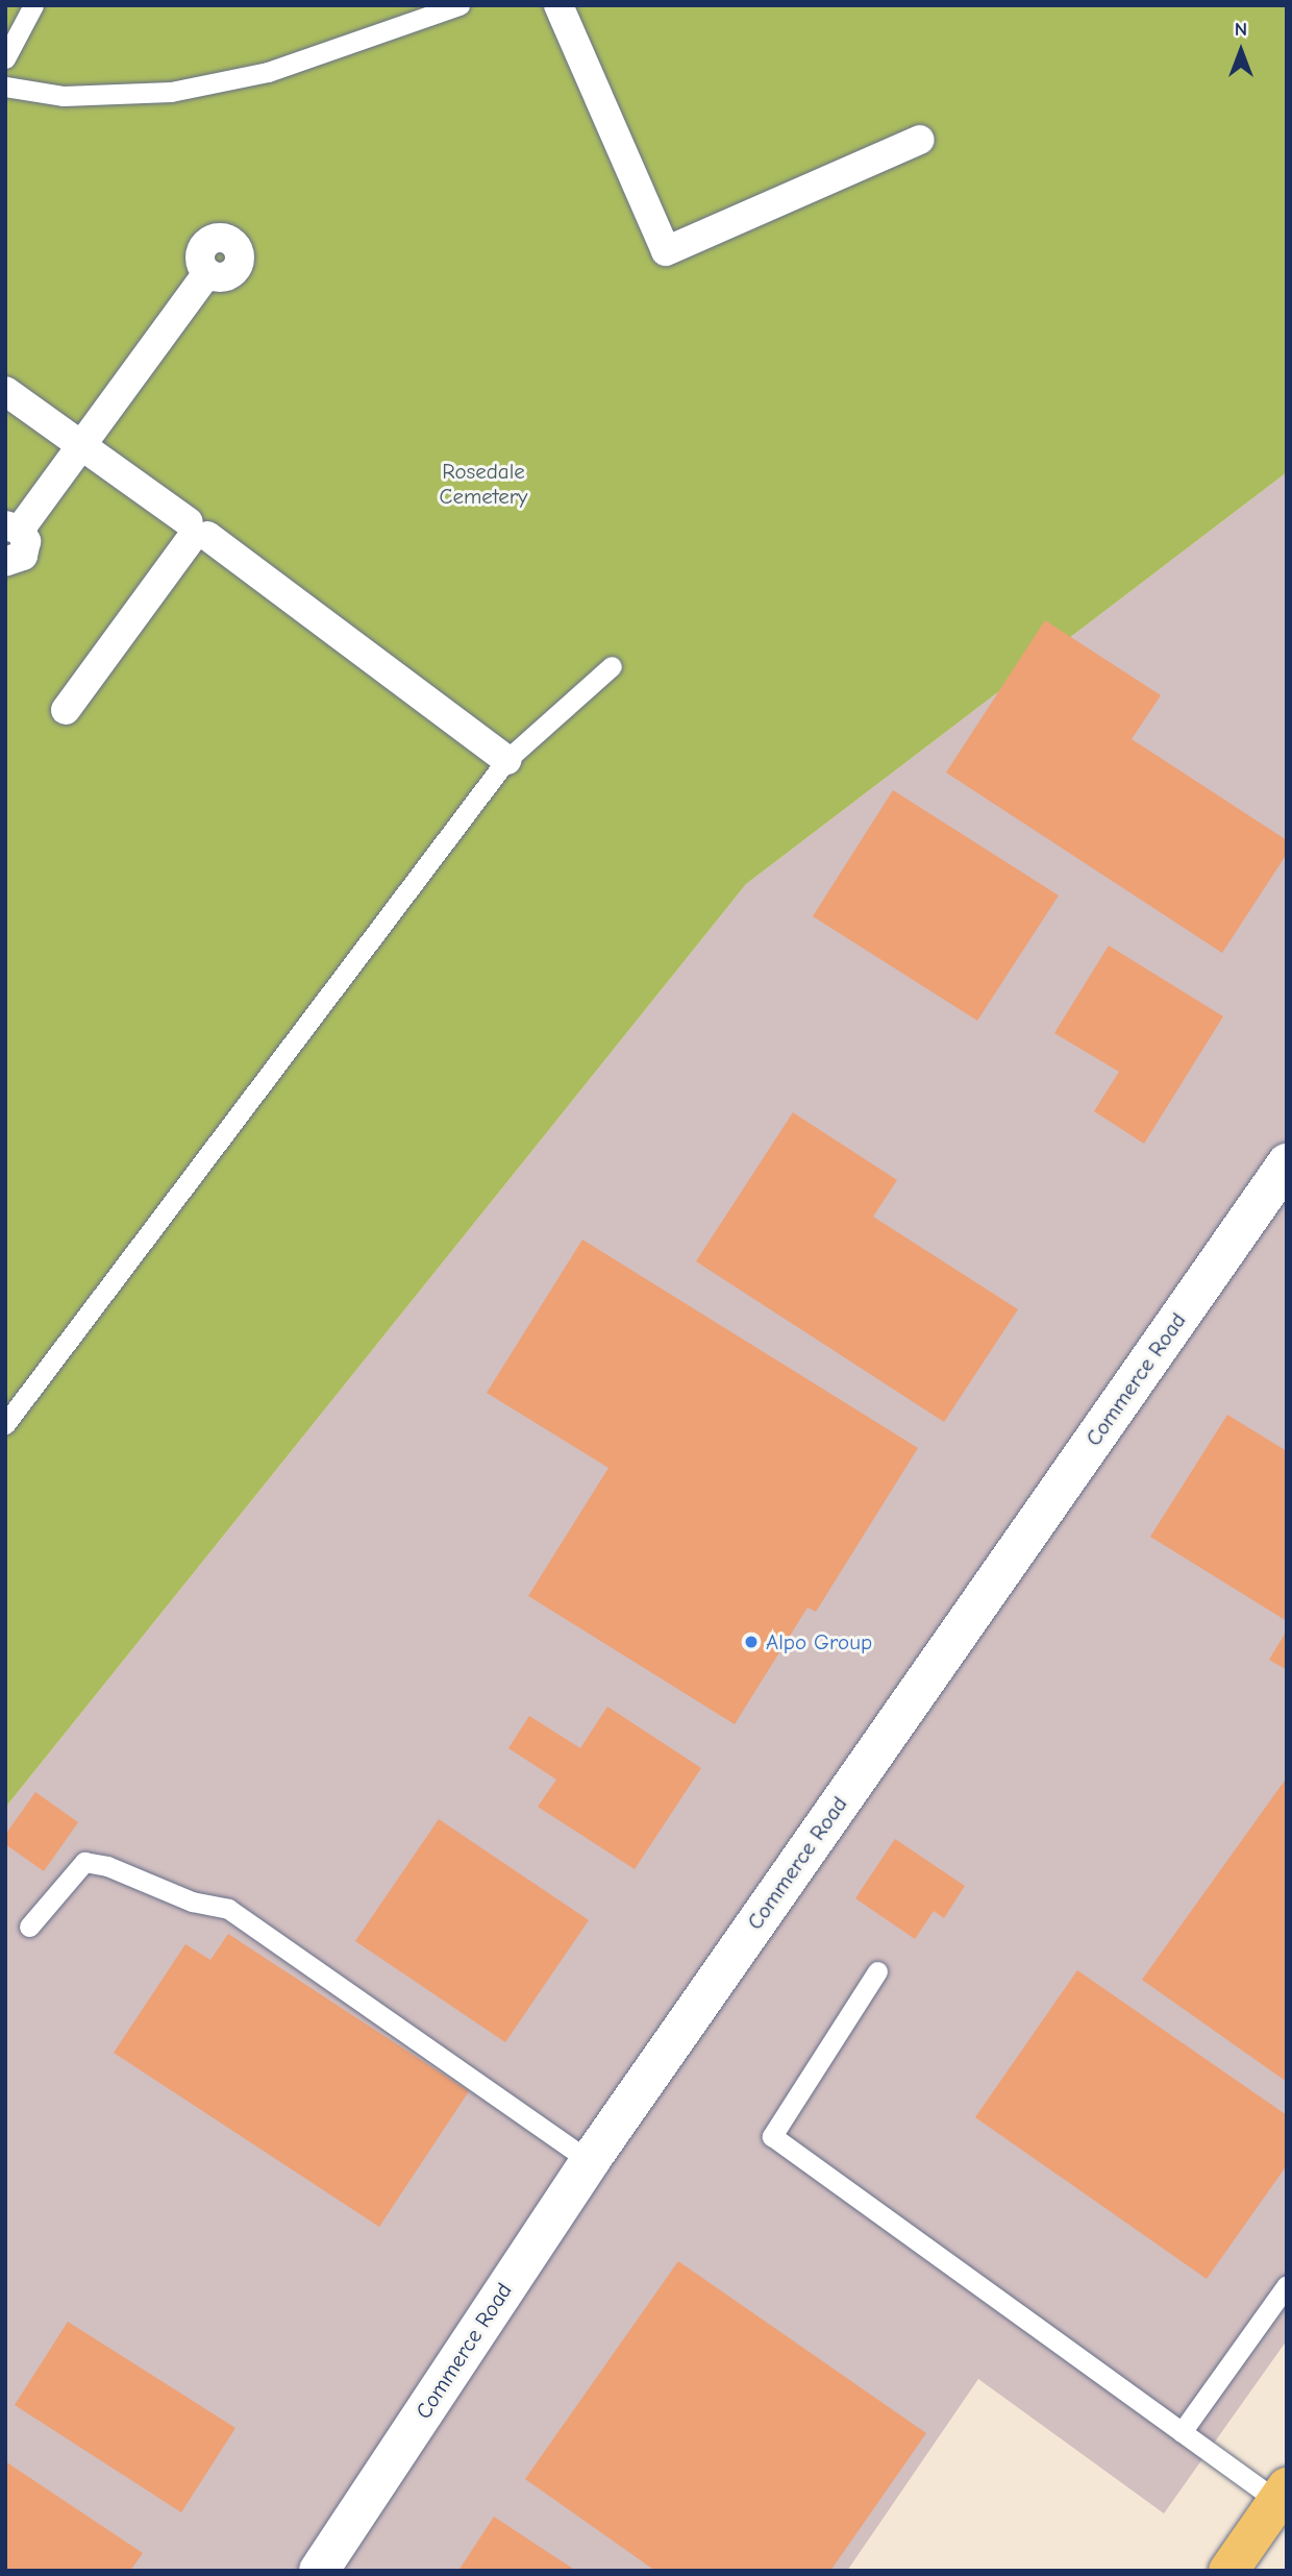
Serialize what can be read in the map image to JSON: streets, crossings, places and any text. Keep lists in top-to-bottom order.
{
  "streets": {
    "street": ["Commerce Road"]
  },
  "parks": ["Rosedale Cemetery"],
  "places": ["Alpo Group"],
  "north": "top"
}
